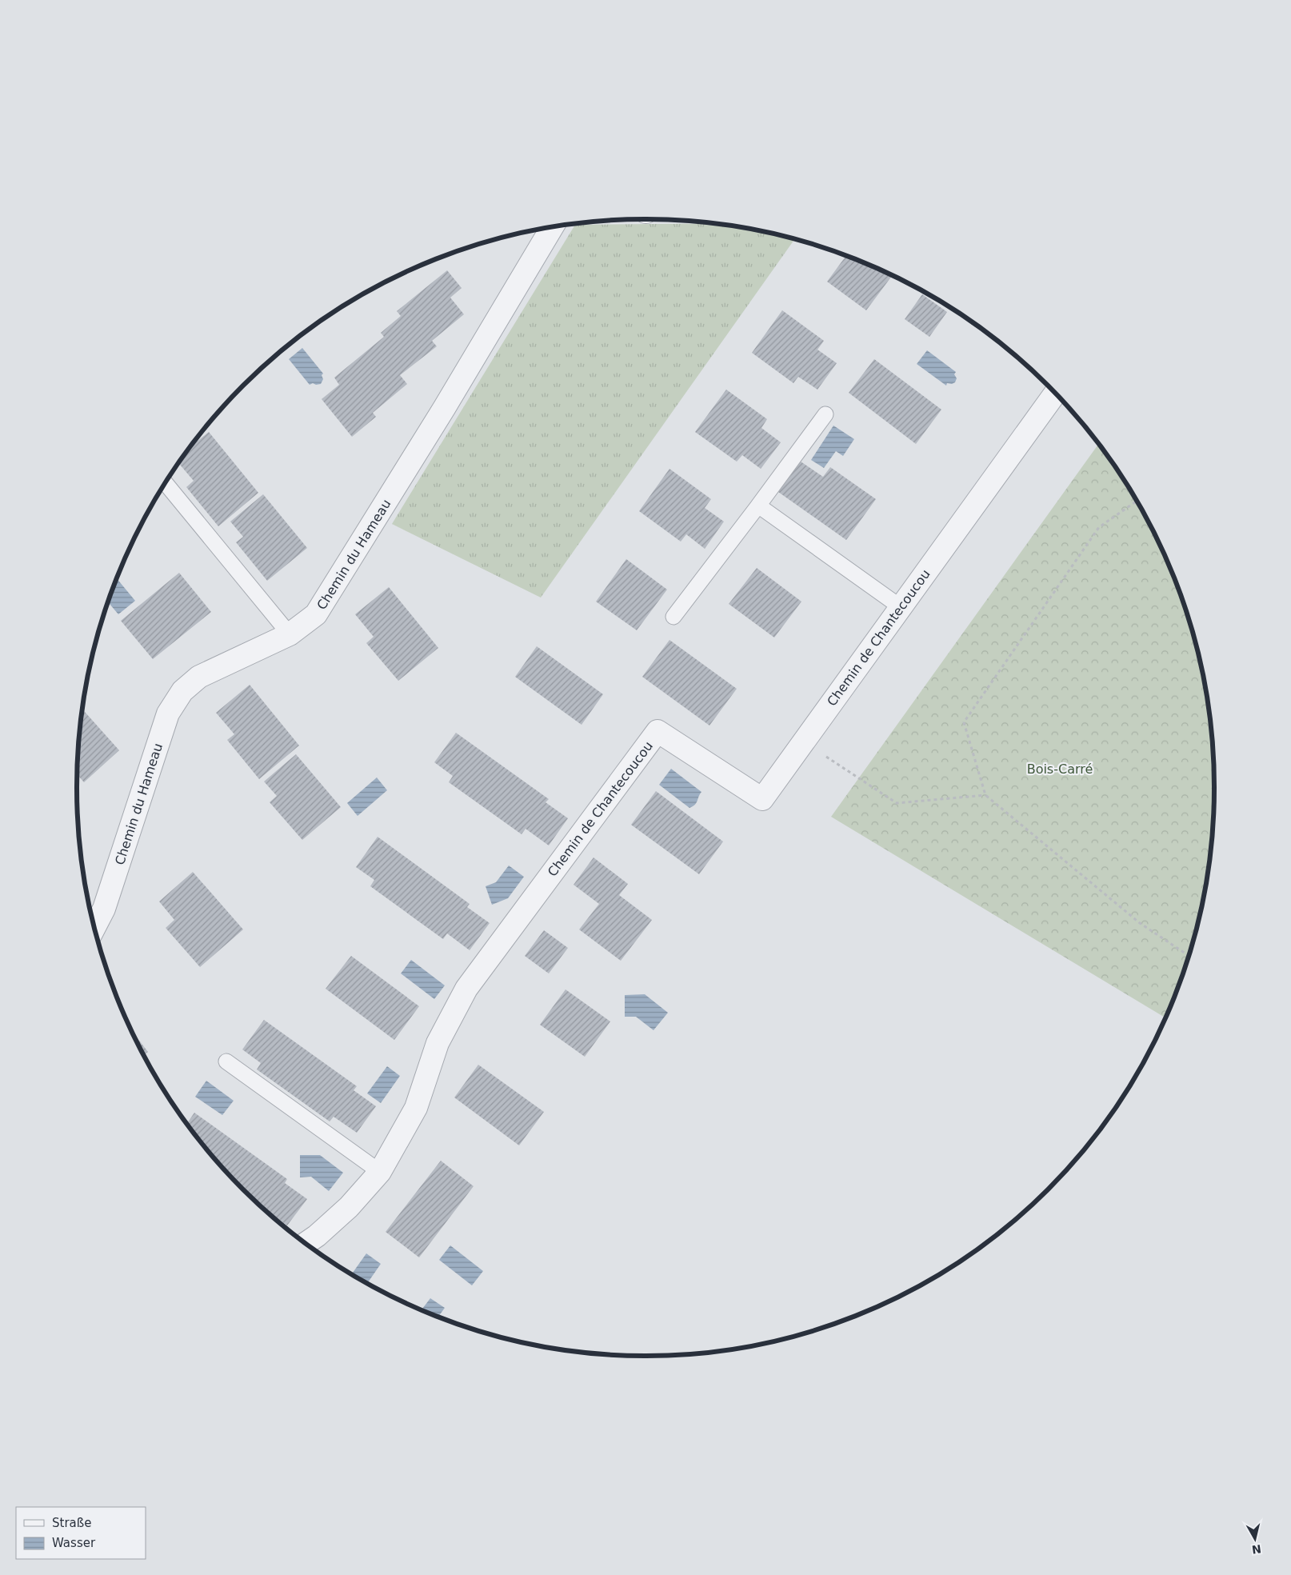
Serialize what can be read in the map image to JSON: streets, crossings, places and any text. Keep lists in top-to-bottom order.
{
  "streets": {
    "street": ["Chemin du Hameau", "Chemin de Chantecoucou"]
  },
  "parks": ["Bois-Carré"],
  "legend": ["Straße", "Wasser"],
  "north": "bottom"
}
